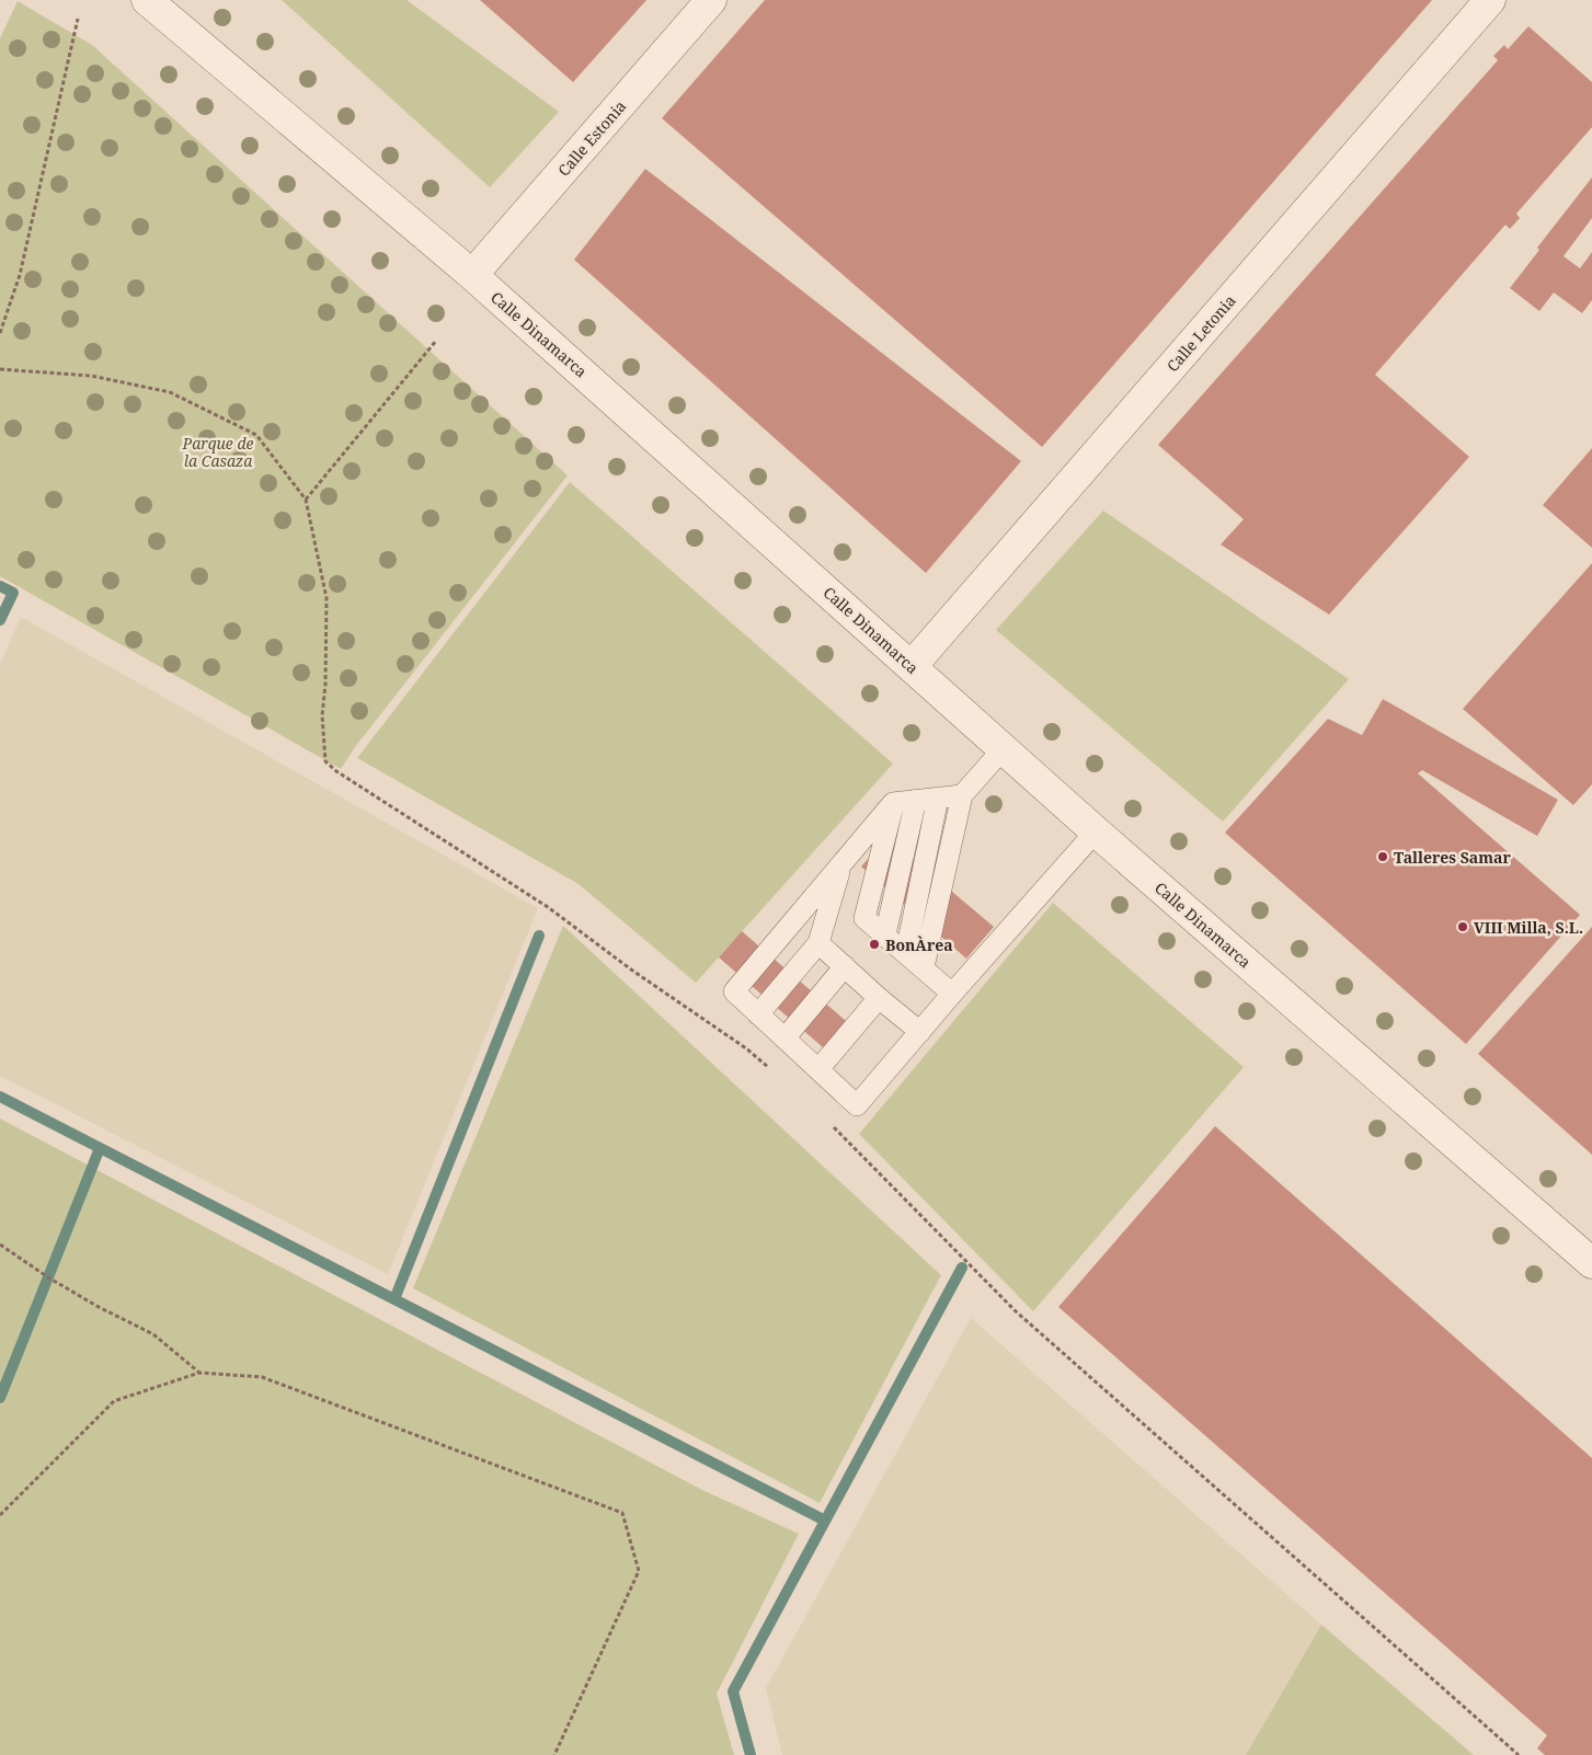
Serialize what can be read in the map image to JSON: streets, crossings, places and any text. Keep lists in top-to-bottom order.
{
  "streets": {
    "street": ["Calle Estonia", "Calle Letonia", "Calle Dinamarca"]
  },
  "crossings": [
    ["Calle Estonia", "Calle Dinamarca"],
    ["Calle Letonia", "Calle Dinamarca"]
  ],
  "parks": ["Parque de la Casaza"],
  "places": ["Talleres Samar", "VIII Milla, S.L.", "BonÀrea"]
}
